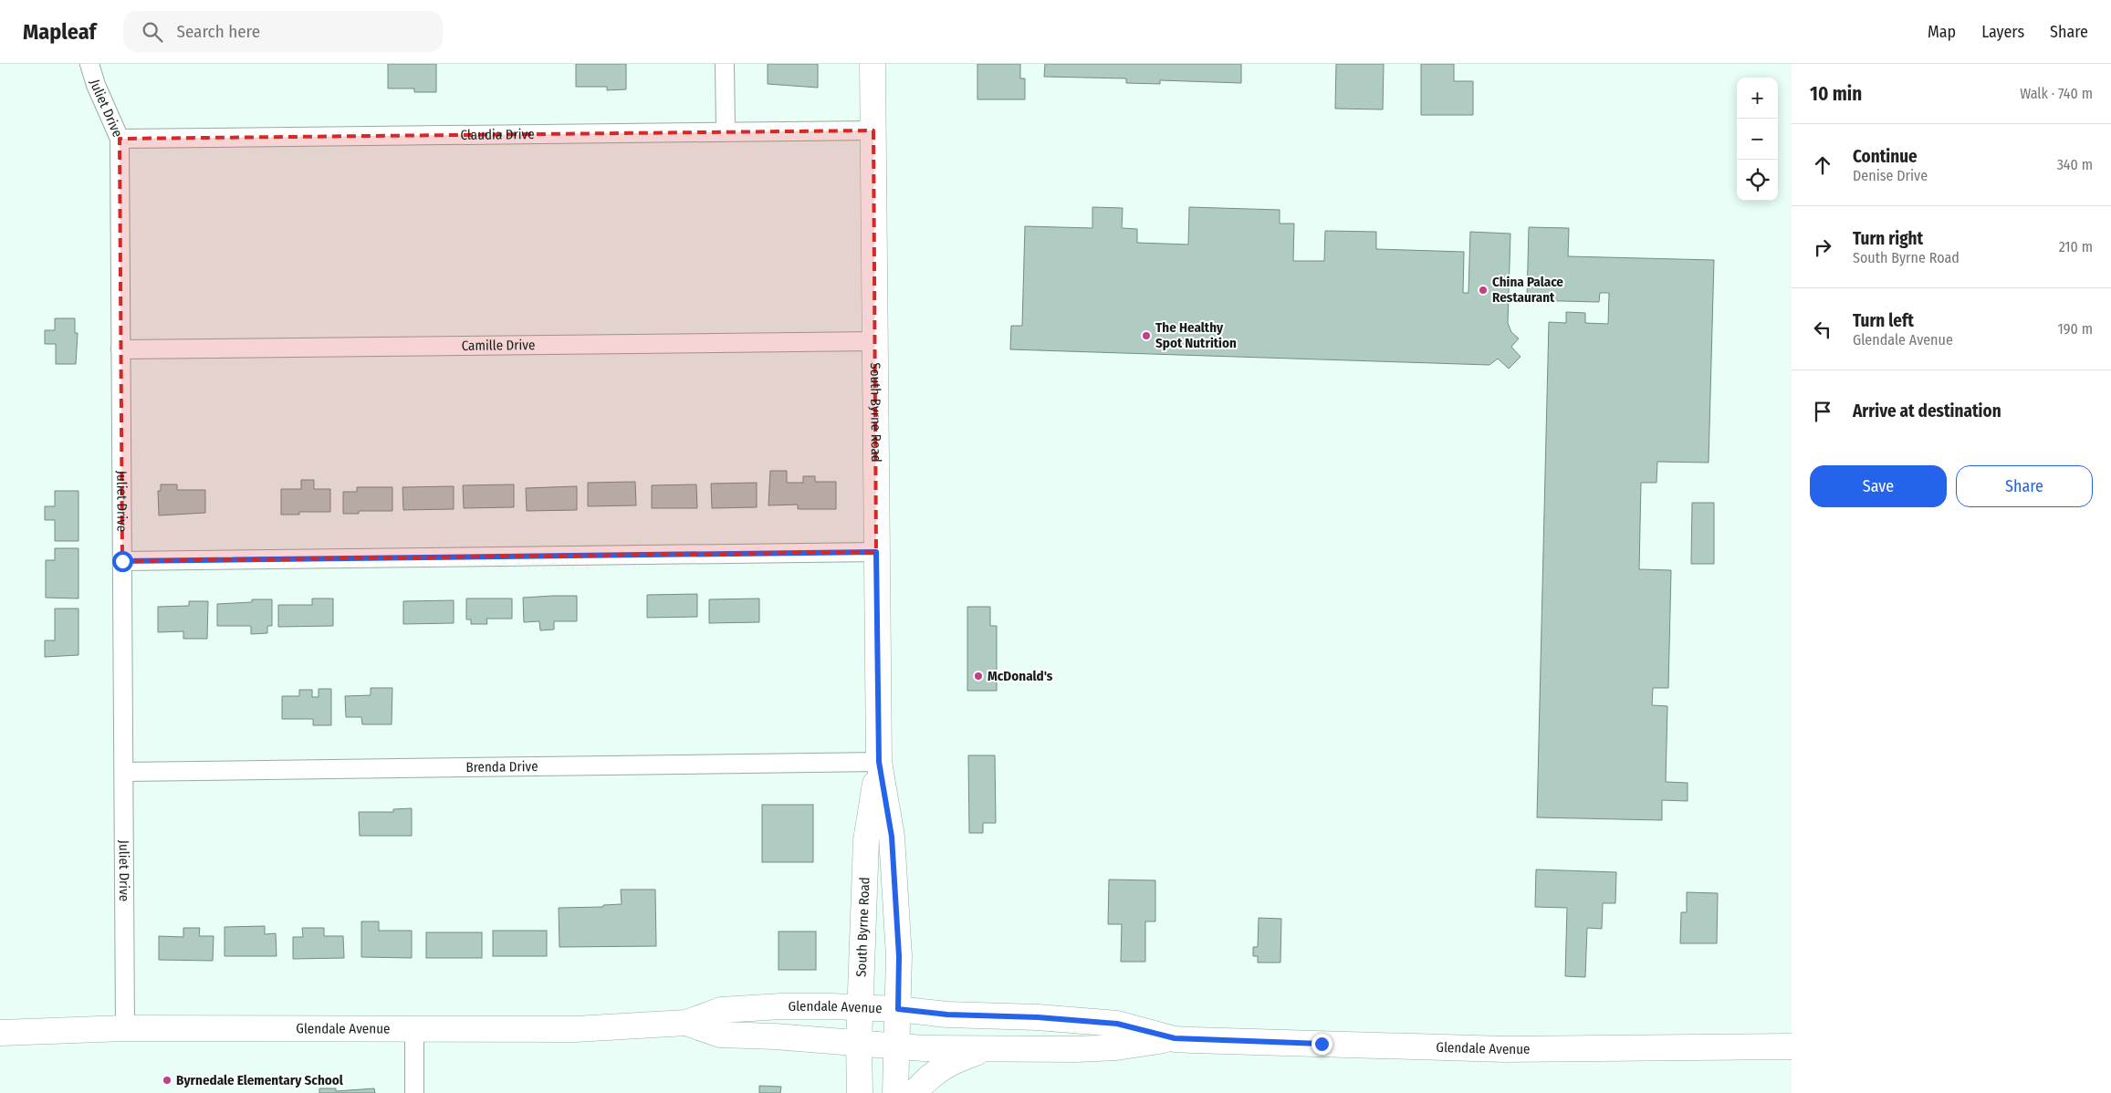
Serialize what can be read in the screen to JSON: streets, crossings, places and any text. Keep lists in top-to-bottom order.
{
  "streets": {
    "main road": ["South Byrne Road", "Glendale Avenue"],
    "street": [
      "Juliet Drive",
      "Claudia Drive",
      "Camille Drive",
      "Brenda Drive"
    ]
  },
  "crossings": [
    ["Juliet Drive", "Claudia Drive"],
    ["Juliet Drive", "Camille Drive"],
    ["Juliet Drive", "Brenda Drive"],
    ["Juliet Drive", "Glendale Avenue"],
    ["Claudia Drive", "South Byrne Road"],
    ["Camille Drive", "South Byrne Road"],
    ["South Byrne Road", "Brenda Drive"],
    ["South Byrne Road", "Glendale Avenue"]
  ],
  "places": [
    "China Palace Restaurant",
    "The Healthy Spot Nutrition",
    "McDonald's",
    "Byrnedale Elementary School"
  ],
  "page": {
    "header": "Mapleaf",
    "search": "Search here",
    "nav": ["Map", "Layers", "Share"],
    "heading": ["10 min", "Walk · 740 m"],
    "map_buttons": ["+", "−"],
    "list": [
      ["Continue", "Denise Drive", "340 m"],
      ["Turn right", "South Byrne Road", "210 m"],
      ["Turn left", "Glendale Avenue", "190 m"],
      "Arrive at destination"
    ],
    "buttons": ["Save", "Share"]
  }
}
